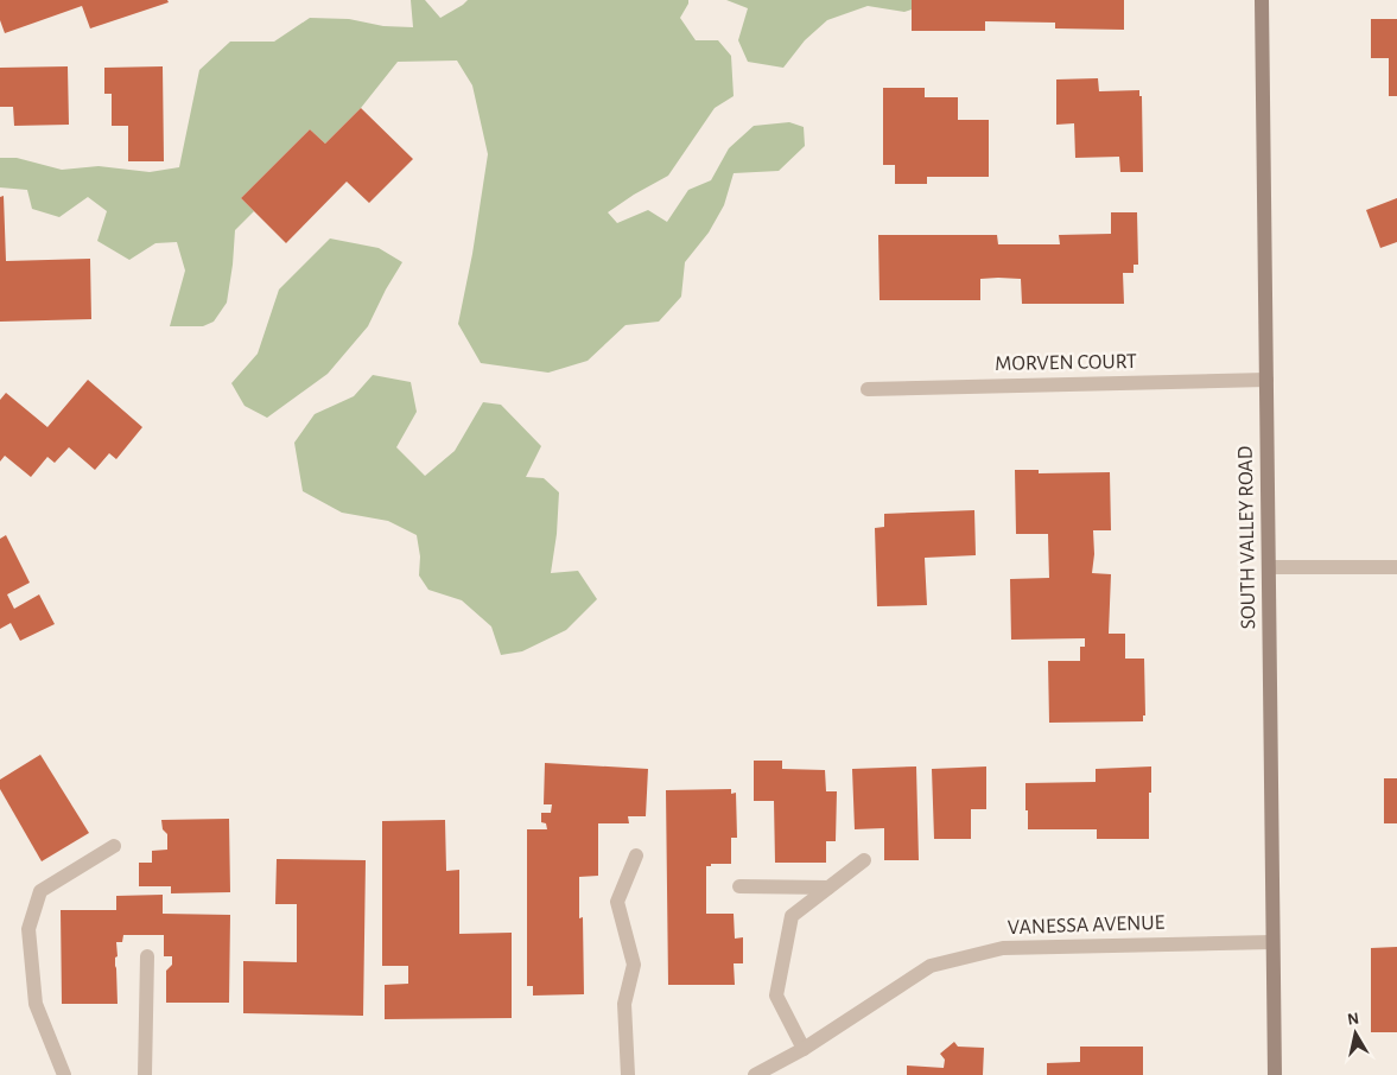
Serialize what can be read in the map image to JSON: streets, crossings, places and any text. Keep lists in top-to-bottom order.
{
  "streets": {
    "main road": ["SOUTH VALLEY ROAD"],
    "street": ["MORVEN COURT", "VANESSA AVENUE"]
  },
  "crossings": [
    ["MORVEN COURT", "SOUTH VALLEY ROAD"],
    ["SOUTH VALLEY ROAD", "VANESSA AVENUE"]
  ],
  "north": "top"
}
